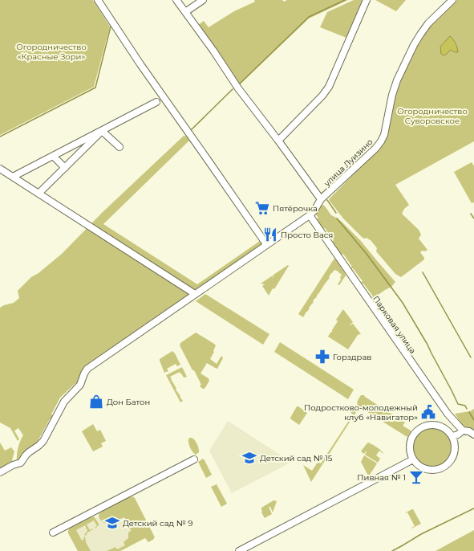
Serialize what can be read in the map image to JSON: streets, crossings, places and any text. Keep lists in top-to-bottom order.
{
  "streets": {
    "street": ["улица Луизино", "Парковая улица"]
  },
  "crossings": [
    ["улица Луизино", "Парковая улица"]
  ],
  "parks": ["Огородничество «Красные Зори»", "Огородничество Суворовское"],
  "places": {
    "supermarket": ["Пятёрочка"],
    "restaurant": ["Просто Вася"],
    "pharmacy": ["Горздрав"],
    "shop": ["Дон Батон"],
    "public building": ["Подростково-молодежный клуб «Навигатор»"],
    "school or university": ["Детский сад № 15", "Детский сад № 9"],
    "bar": ["Пивная № 1"]
  }
}
